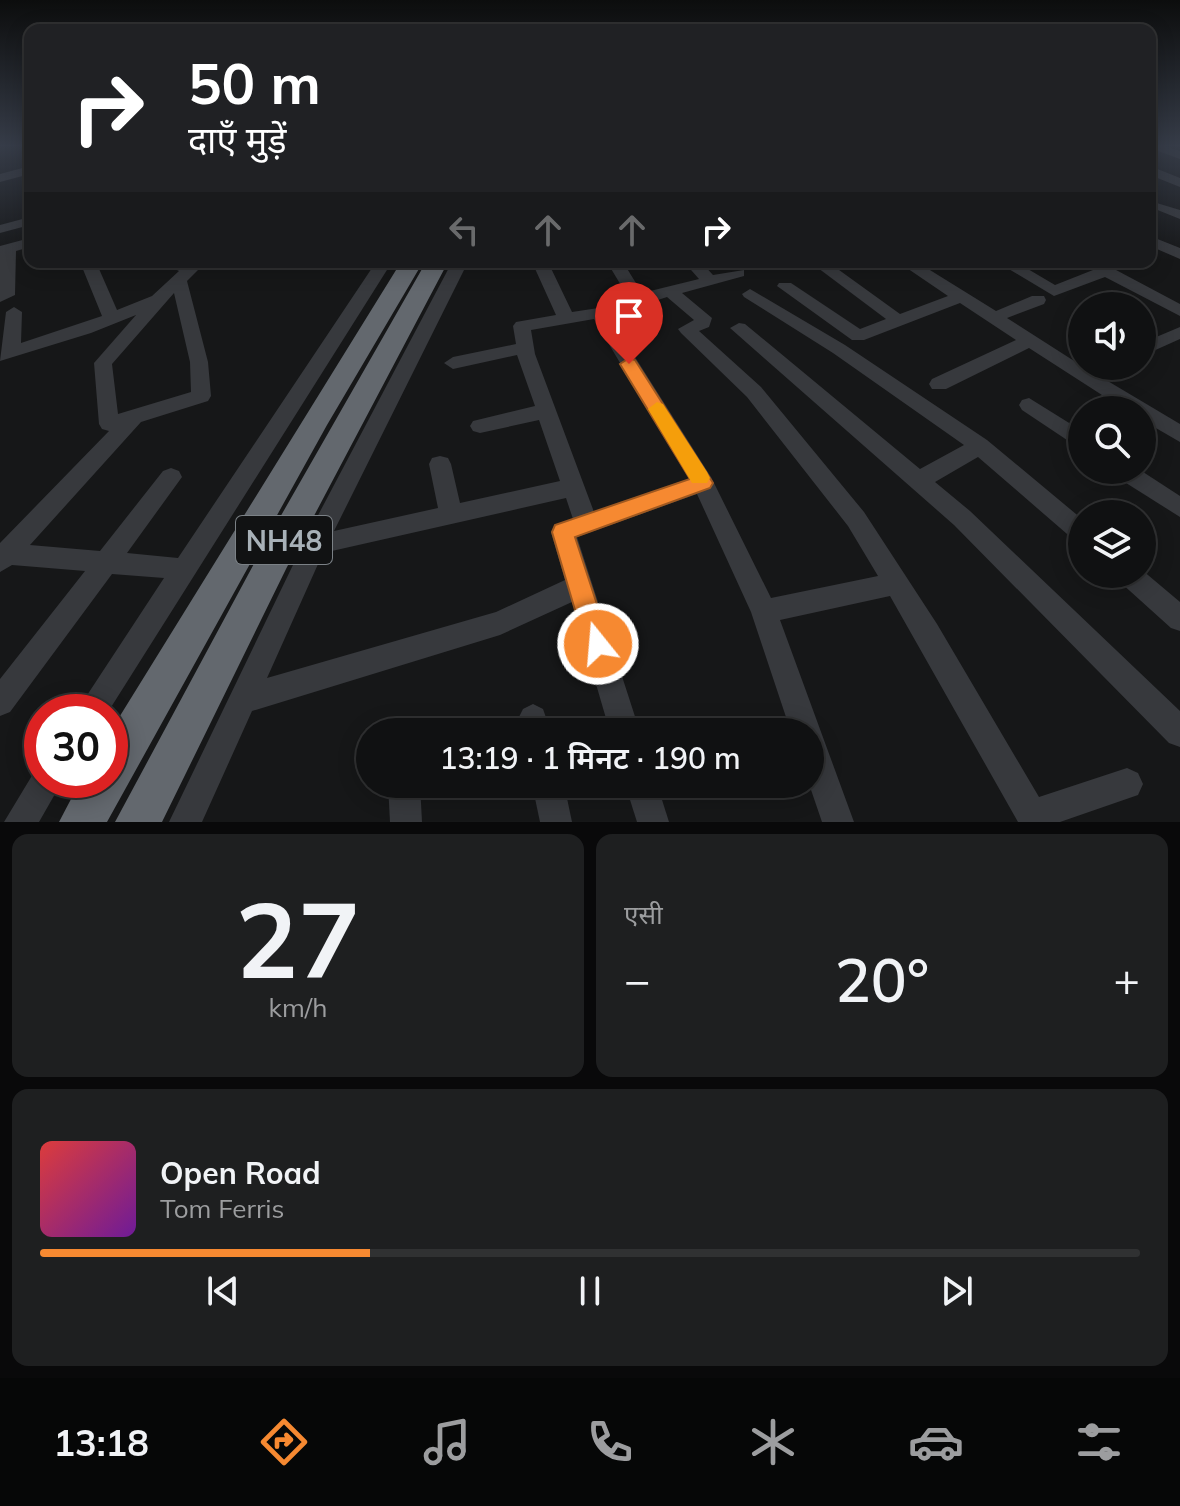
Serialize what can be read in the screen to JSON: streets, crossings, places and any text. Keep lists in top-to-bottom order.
{
  "streets": {
    "highway": ["NH48"]
  },
  "page": {
    "turn": ["50 m", "दाएँ मुड़ें"],
    "limit": "30",
    "trip": "13:19 · 1 मिनट · 190 m",
    "tile": [
      ["27", "km/h"],
      "एसी"
    ],
    "heat": ["−", "20°", "+"],
    "song": ["Open Road", "Tom Ferris"],
    "tabs": "13:18"
  }
}
